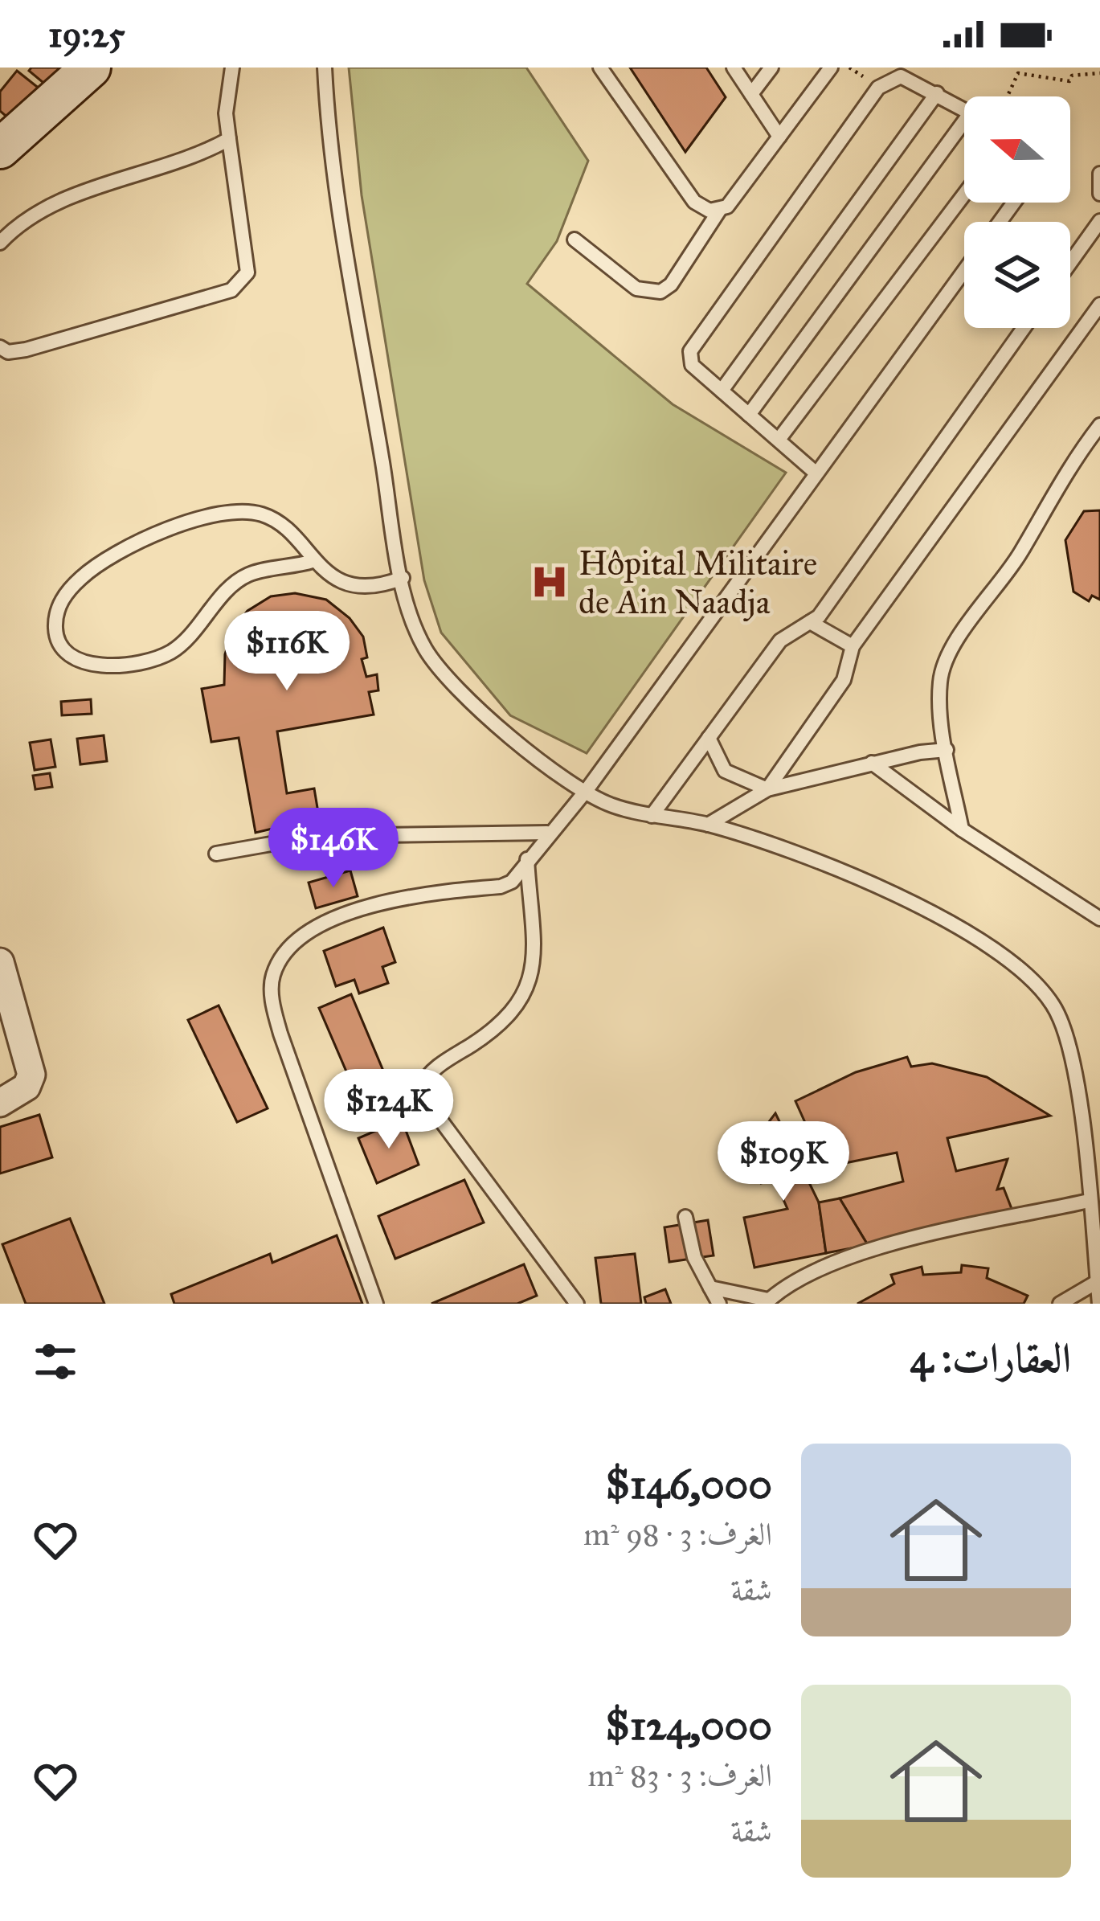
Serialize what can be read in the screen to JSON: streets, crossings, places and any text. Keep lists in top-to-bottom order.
{
  "places": {
    "hospital": ["Hôpital Militaire de Ain Naadja"]
  },
  "north": "left",
  "page": {
    "status": "19:25",
    "price": [
      "$116K",
      "$146K",
      "$124K",
      "$109K"
    ],
    "heading": "العقارات: 4",
    "list": [
      {
        "name": "$146,000",
        "note": "الغرف: 3 · 98 m² · شقة"
      },
      {
        "name": "$124,000",
        "note": "الغرف: 3 · 83 m² · شقة"
      }
    ]
  }
}
